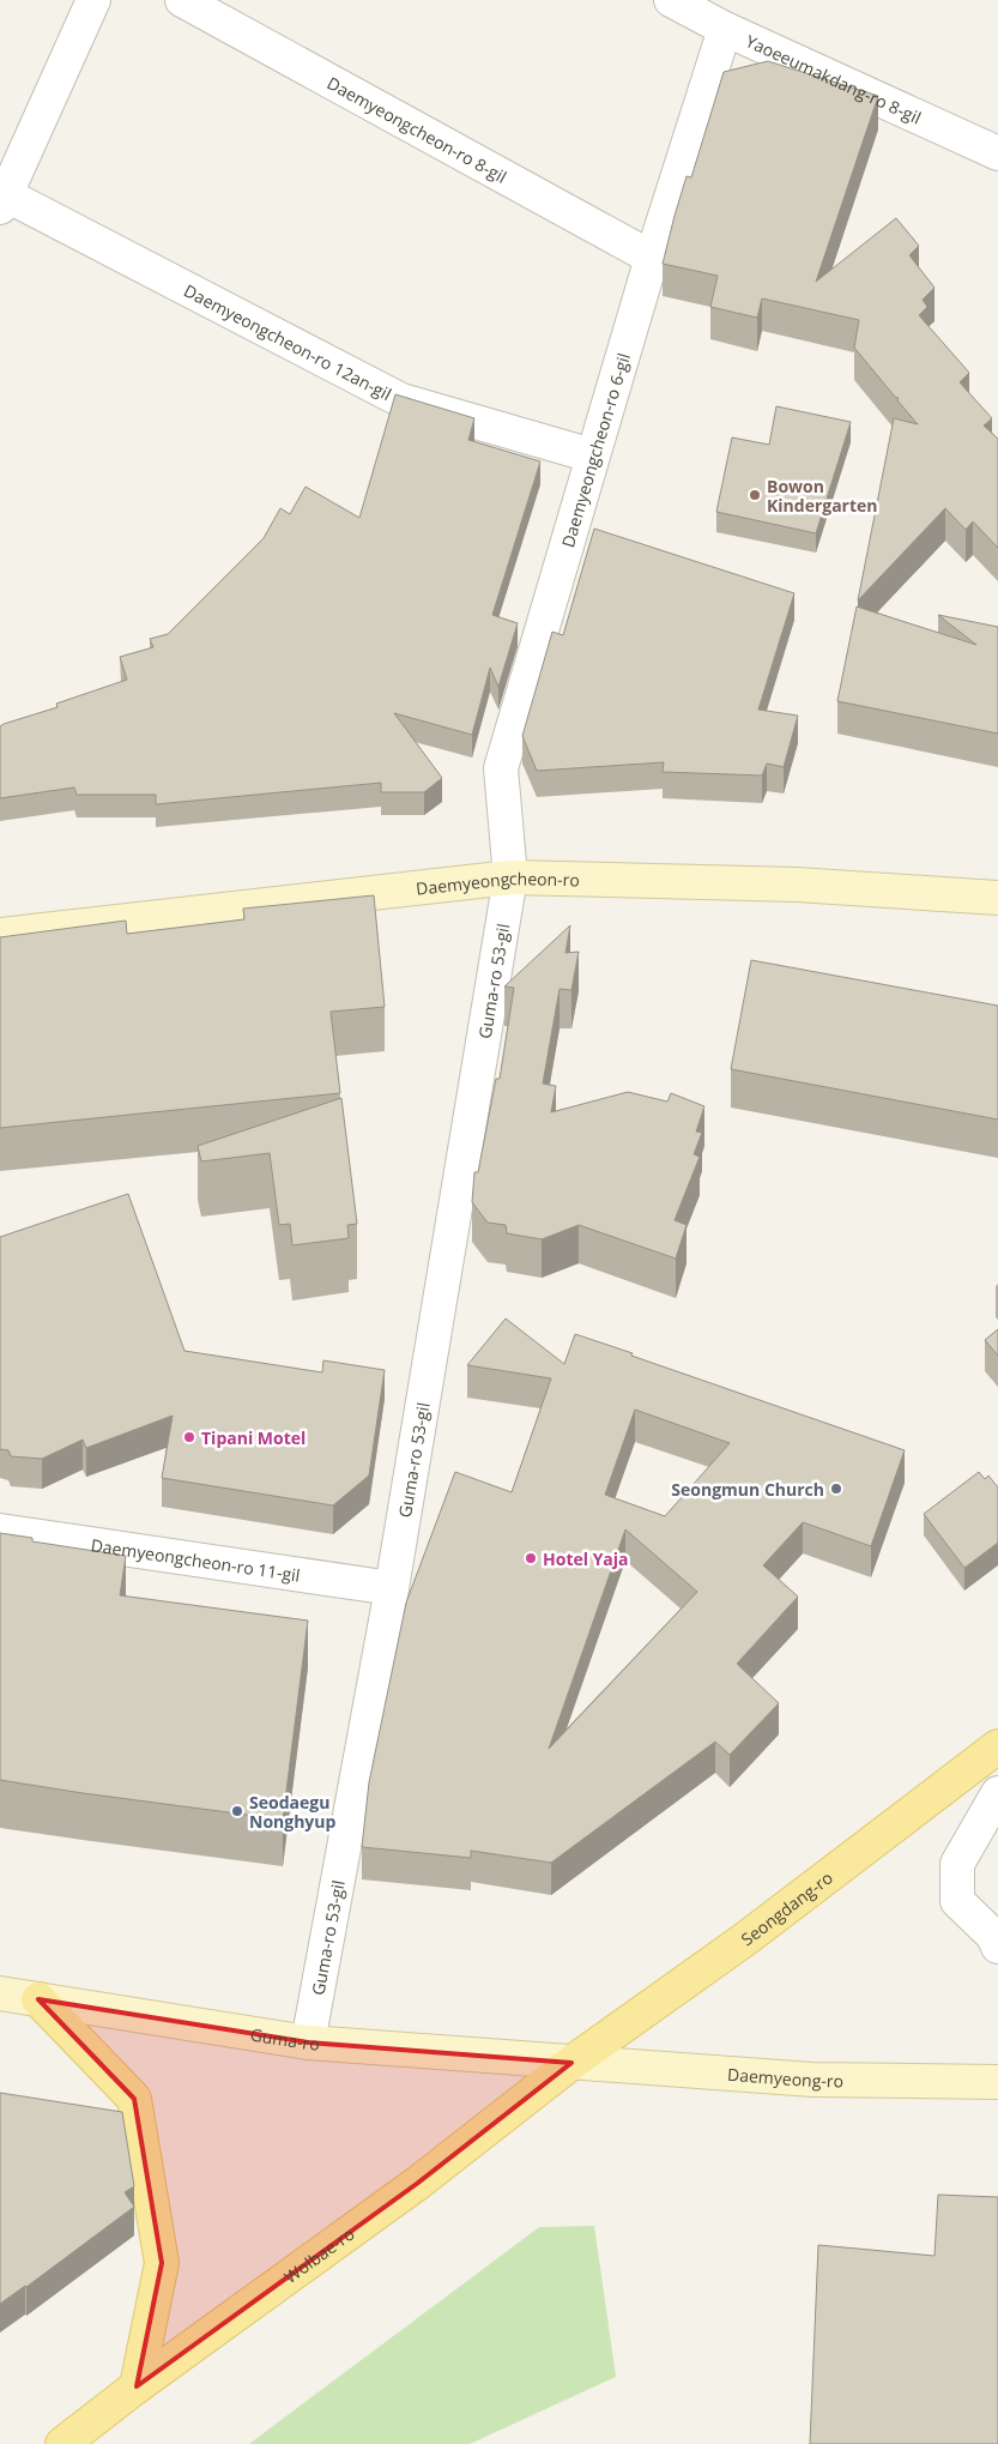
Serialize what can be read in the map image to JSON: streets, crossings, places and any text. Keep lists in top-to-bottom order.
{
  "streets": {
    "main road": [
      "Daemyeongcheon-ro",
      "Seongdang-ro",
      "Guma-ro",
      "Daemyeong-ro",
      "Wolbae-ro"
    ],
    "street": [
      "Yaoeeumakdang-ro 8-gil",
      "Daemyeongcheon-ro 8-gil",
      "Daemyeongcheon-ro 12an-gil",
      "Daemyeongcheon-ro 6-gil",
      "Guma-ro 53-gil",
      "Daemyeongcheon-ro 11-gil"
    ]
  },
  "crossings": [
    ["Yaoeeumakdang-ro 8-gil", "Daemyeongcheon-ro 6-gil"],
    ["Daemyeongcheon-ro 8-gil", "Daemyeongcheon-ro 6-gil"],
    ["Daemyeongcheon-ro 12an-gil", "Daemyeongcheon-ro 6-gil"],
    ["Daemyeongcheon-ro 6-gil", "Daemyeongcheon-ro"],
    ["Daemyeongcheon-ro 6-gil", "Guma-ro 53-gil"],
    ["Daemyeongcheon-ro", "Guma-ro 53-gil"],
    ["Guma-ro 53-gil", "Daemyeongcheon-ro 11-gil"],
    ["Guma-ro 53-gil", "Guma-ro"],
    ["Seongdang-ro", "Guma-ro"],
    ["Seongdang-ro", "Daemyeong-ro"],
    ["Seongdang-ro", "Wolbae-ro"],
    ["Guma-ro", "Daemyeong-ro"],
    ["Guma-ro", "Wolbae-ro"],
    ["Daemyeong-ro", "Wolbae-ro"]
  ],
  "places": [
    "Bowon Kindergarten",
    "Tipani Motel",
    "Seongmun Church",
    "Hotel Yaja",
    "Seodaegu Nonghyup"
  ]
}
